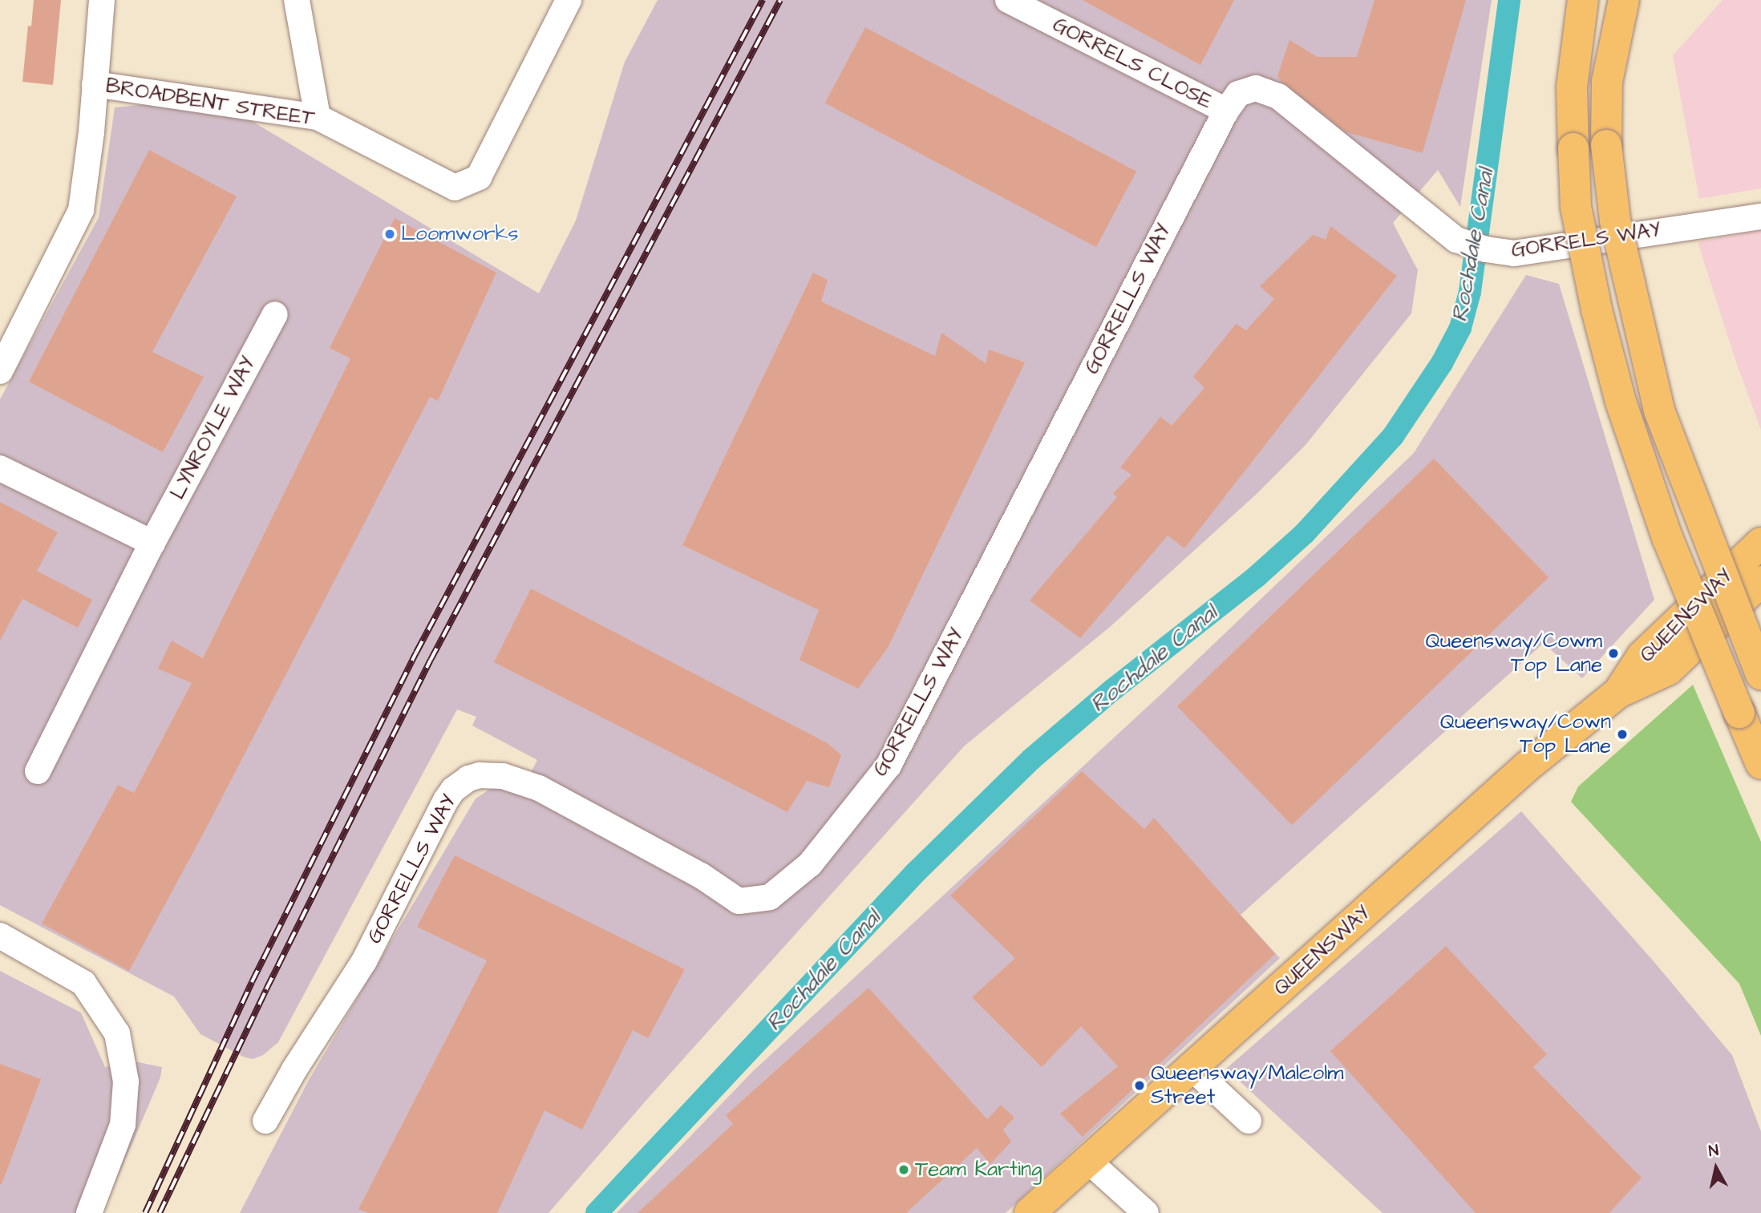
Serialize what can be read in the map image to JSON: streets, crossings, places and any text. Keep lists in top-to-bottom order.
{
  "streets": {
    "main road": ["QUEENSWAY"],
    "street": [
      "GORRELS CLOSE",
      "BROADBENT STREET",
      "GORRELS WAY",
      "GORRELLS WAY",
      "LYNROYLE WAY"
    ]
  },
  "crossings": [
    ["GORRELS CLOSE", "GORRELLS WAY"],
    ["GORRELS WAY", "GORRELLS WAY"]
  ],
  "water": ["Rochdale Canal"],
  "places": [
    "Loomworks",
    "Queensway/Cowm Top Lane",
    "Queensway/Cown Top Lane",
    "Queensway/Malcolm Street",
    "Team Karting"
  ],
  "north": "top"
}
